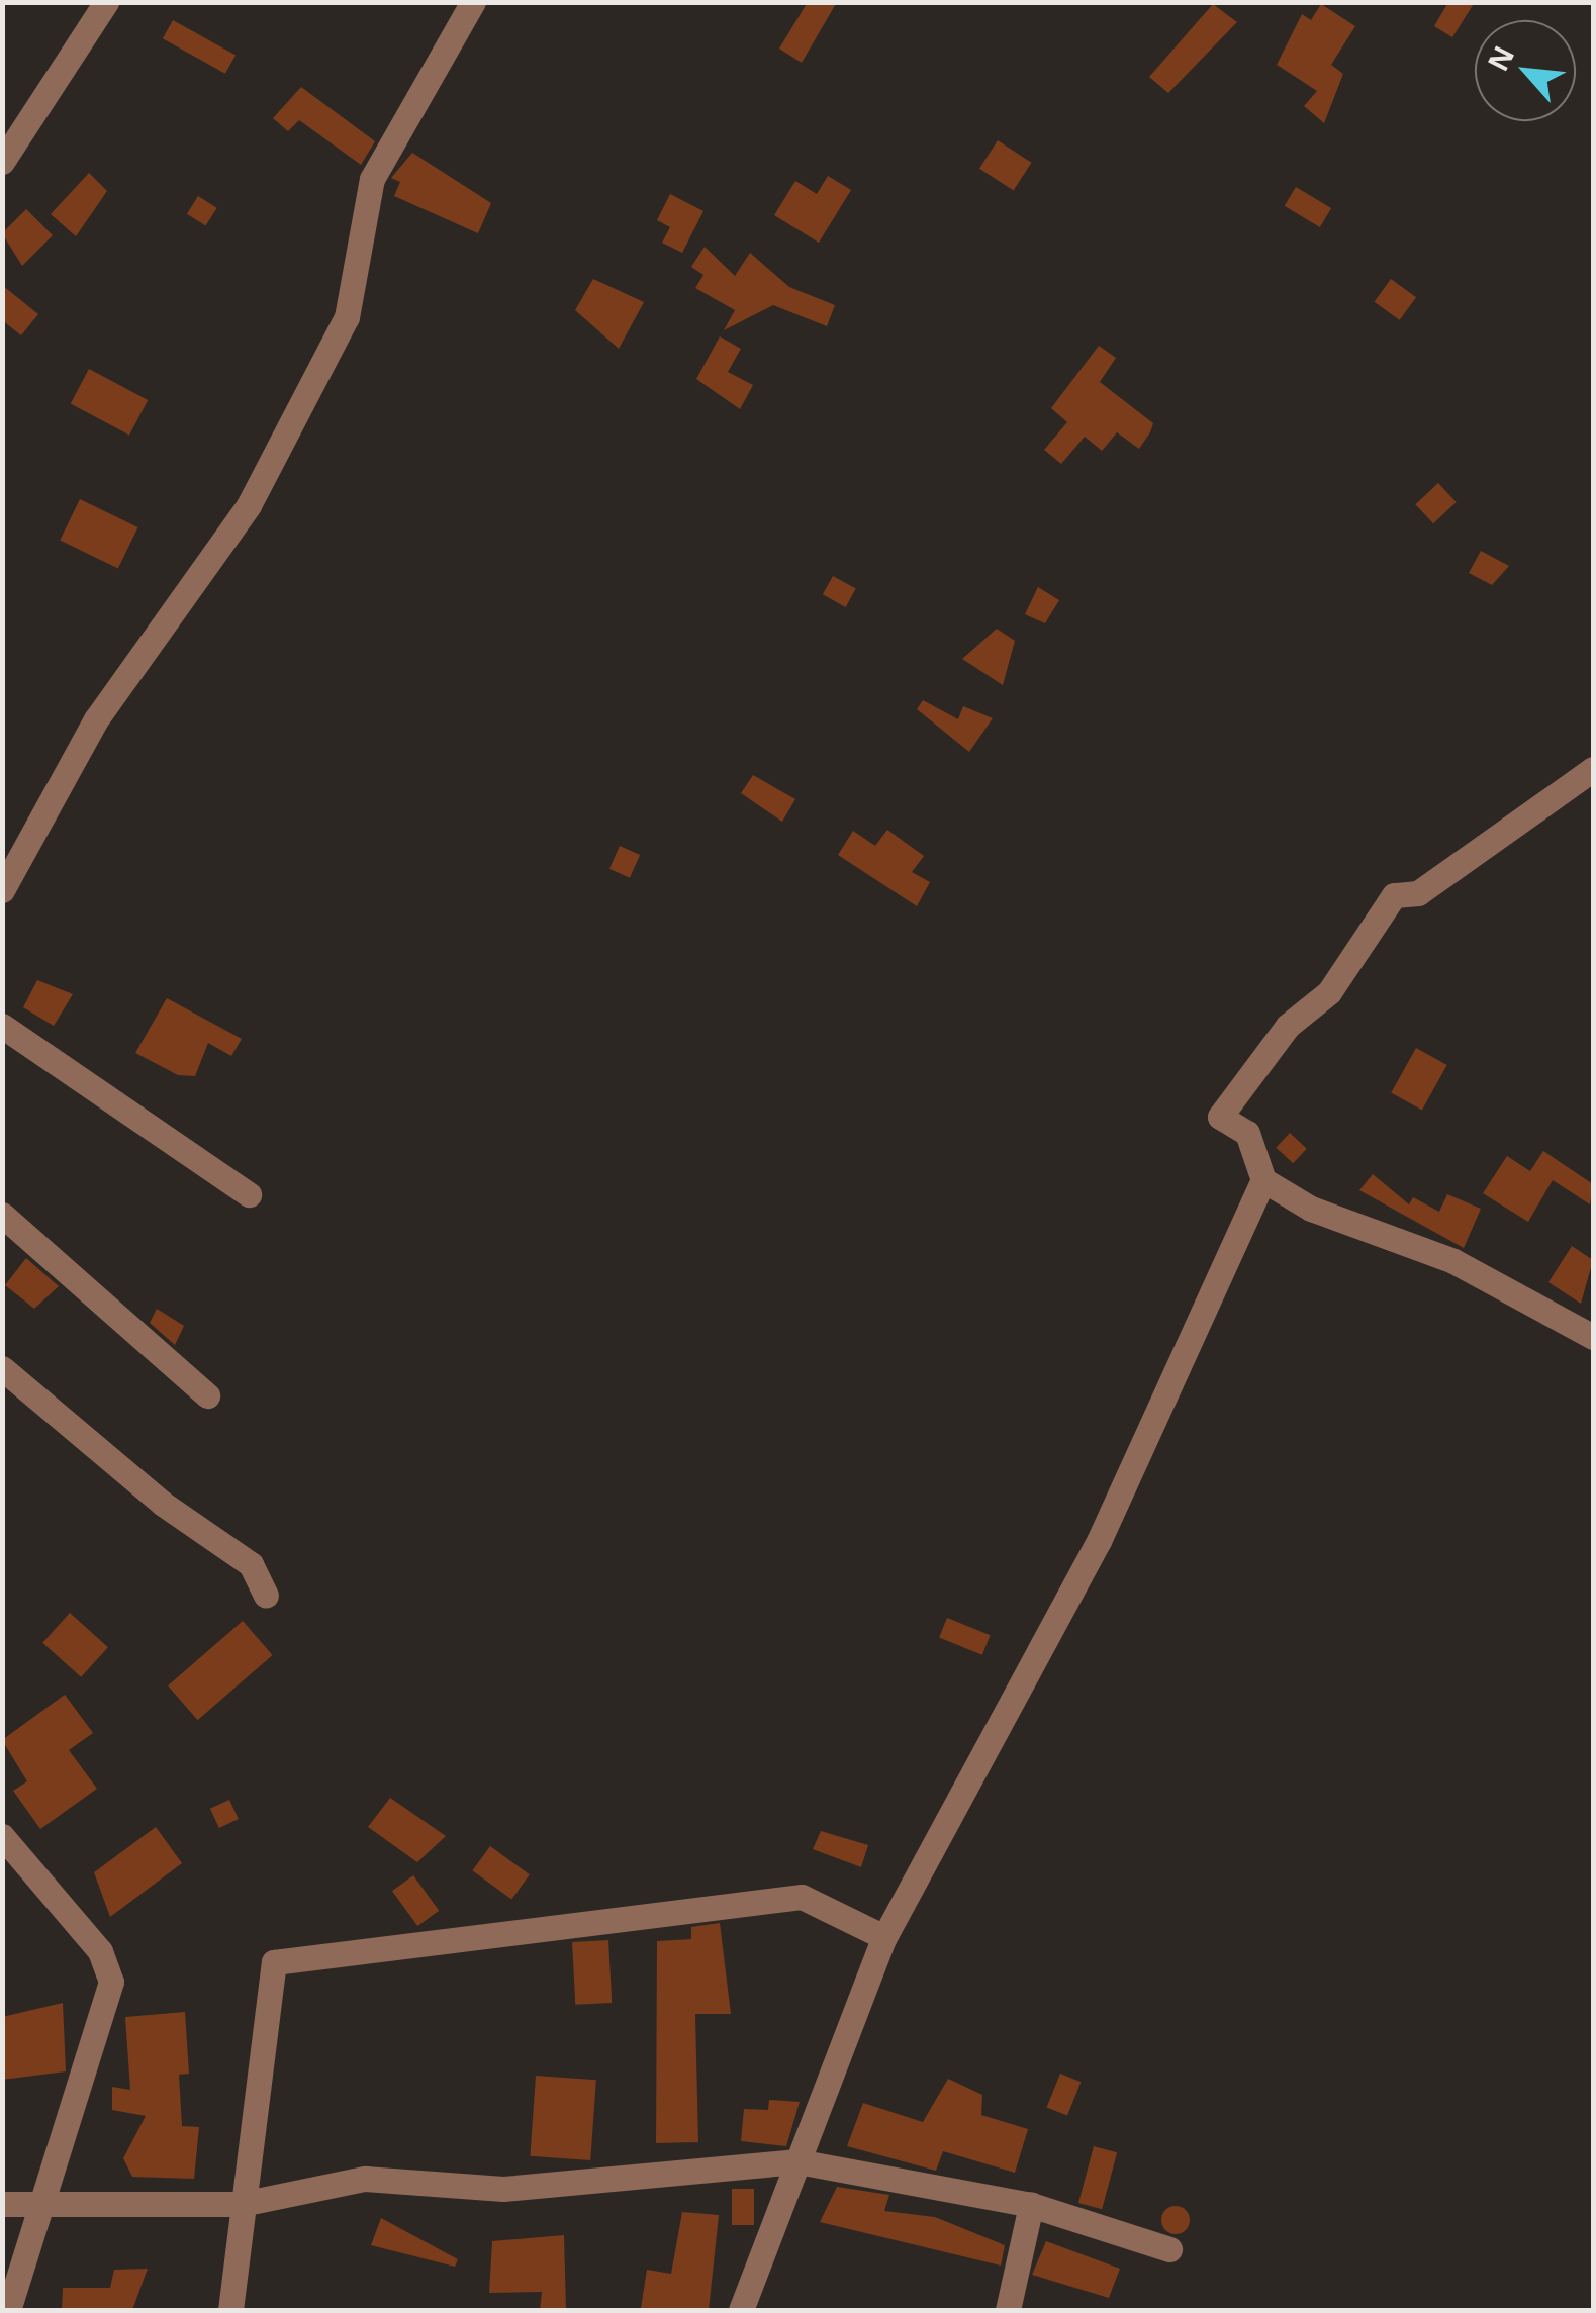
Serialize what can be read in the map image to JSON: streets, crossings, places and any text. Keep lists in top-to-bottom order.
{
  "north": "top left"
}
